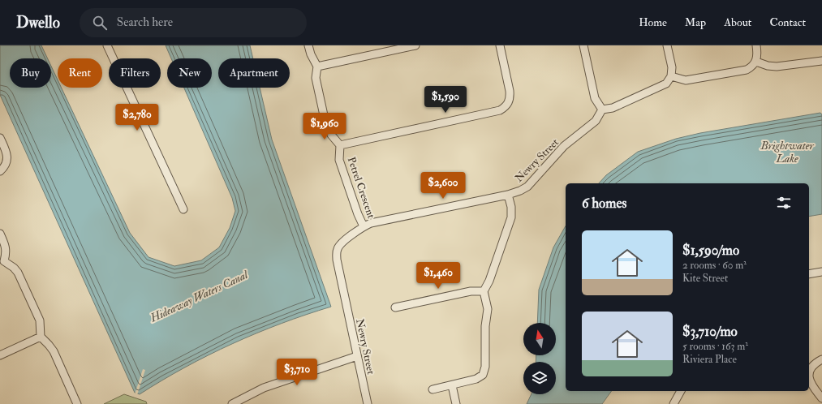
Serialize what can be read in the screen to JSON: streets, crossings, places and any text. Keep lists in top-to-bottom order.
{
  "streets": {
    "street": ["Newry Street", "Petrel Crescent"]
  },
  "crossings": [
    ["Newry Street", "Petrel Crescent"]
  ],
  "water": ["Brightwater Lake", "Hideaway Waters Canal"],
  "north": "top",
  "page": {
    "header": "Dwello",
    "search": "Search here",
    "nav": [
      "Home",
      "Map",
      "About",
      "Contact"
    ],
    "chip": [
      "Buy",
      "Rent",
      "Filters",
      "New",
      "Apartment"
    ],
    "price": [
      "$1,590",
      "$2,780",
      "$1,960",
      "$2,600",
      "$1,460",
      "$3,710"
    ],
    "heading": "6 homes",
    "list": [
      {
        "name": "$1,590/mo",
        "note": "2 rooms · 60 m² · Kite Street"
      },
      {
        "name": "$3,710/mo",
        "note": "5 rooms · 163 m² · Riviera Place"
      }
    ]
  }
}
